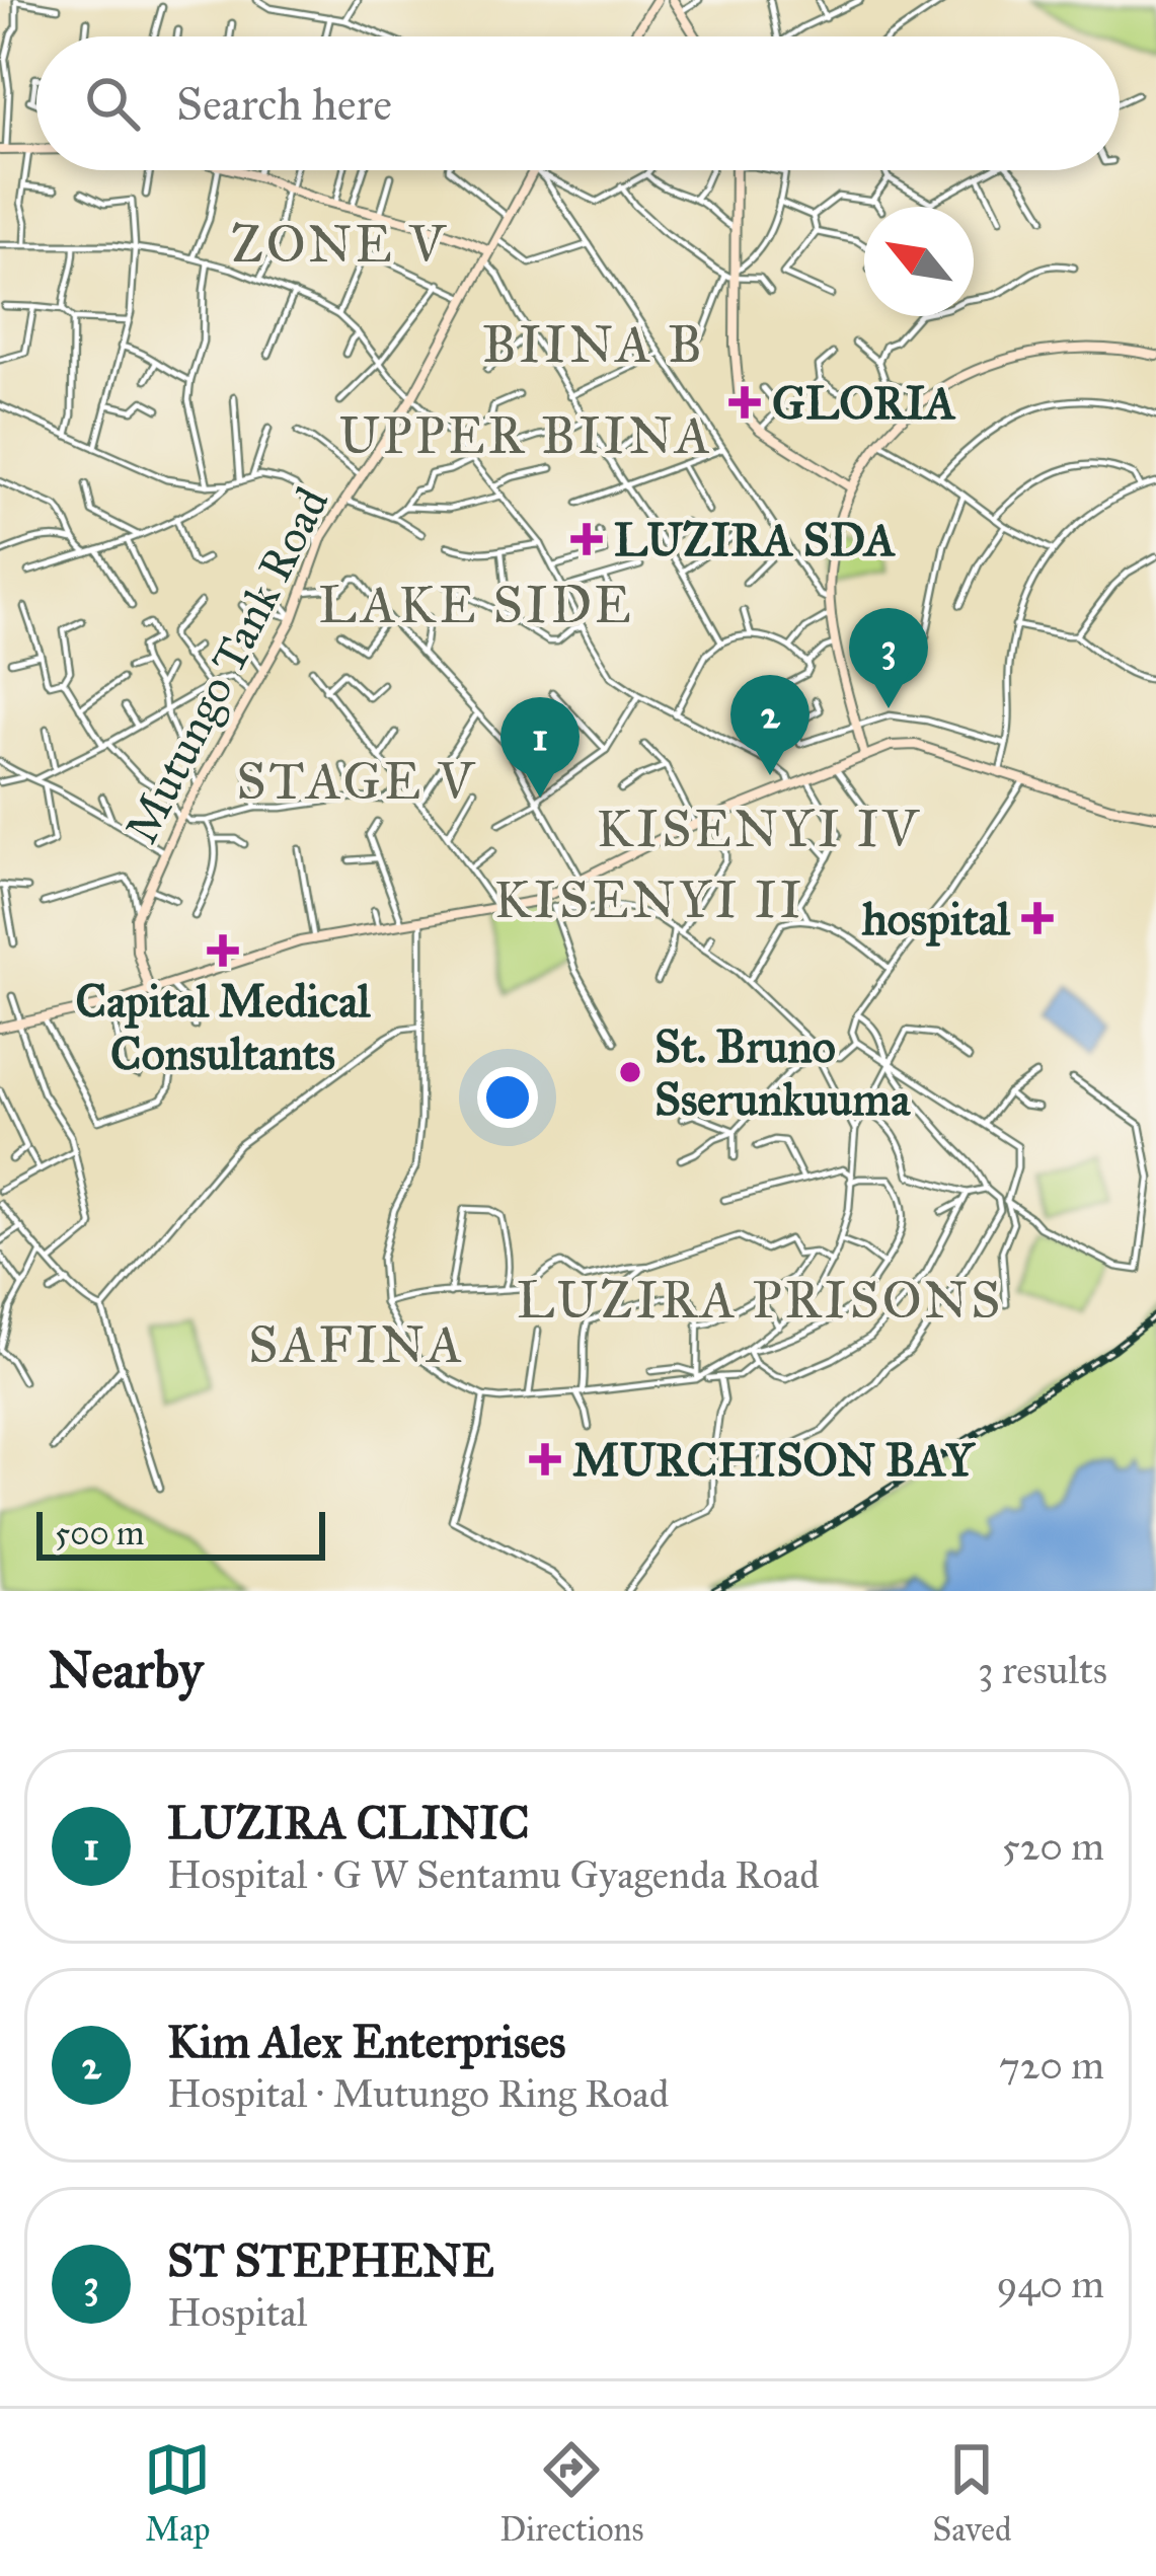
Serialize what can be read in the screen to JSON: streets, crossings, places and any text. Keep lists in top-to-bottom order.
{
  "streets": {
    "main road": ["Mutungo Tank Road"]
  },
  "districts": [
    "ZONE V",
    "BIINA B",
    "UPPER BIINA",
    "LAKE SIDE",
    "STAGE V",
    "KISENYI IV",
    "KISENYI II",
    "LUZIRA PRISONS",
    "SAFINA"
  ],
  "places": {
    "health": [
      "GLORIA",
      "LUZIRA SDA",
      "hospital",
      "Capital Medical Consultants",
      "MURCHISON BAY"
    ],
    "other": ["St. Bruno Sserunkuuma"]
  },
  "scale_bar": "500 m",
  "north": "top left",
  "page": {
    "search": "Search here",
    "pins": ["3", "2", "1"],
    "scale": "500 m",
    "heading": ["Nearby", "3 results"],
    "list": [
      {
        "mark": "1",
        "name": "LUZIRA CLINIC",
        "note": "Hospital · G W Sentamu Gyagenda Road",
        "value": "520 m"
      },
      {
        "mark": "2",
        "name": "Kim Alex Enterprises",
        "note": "Hospital · Mutungo Ring Road",
        "value": "720 m"
      },
      {
        "mark": "3",
        "name": "ST STEPHENE",
        "note": "Hospital",
        "value": "940 m"
      }
    ],
    "nav": ["Map", "Directions", "Saved"]
  }
}
